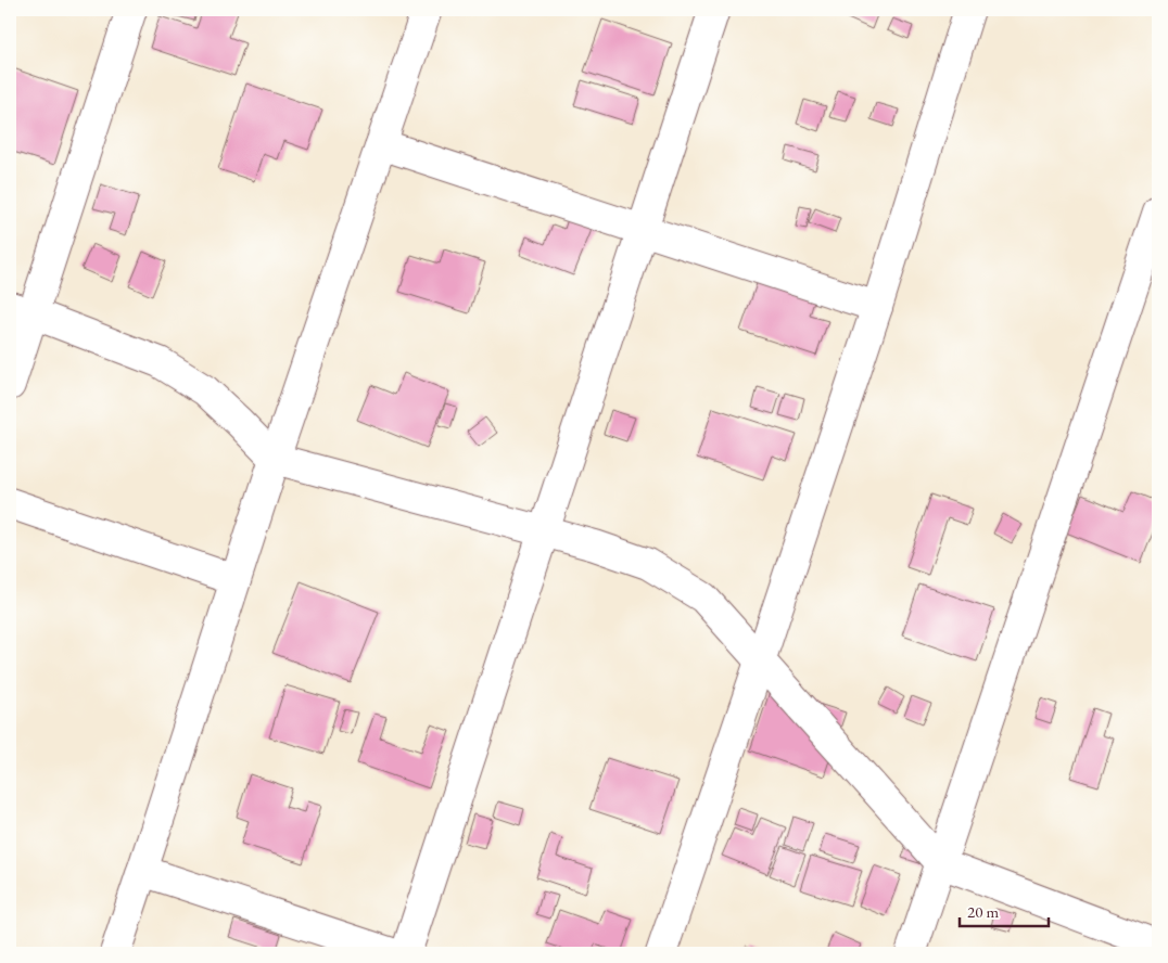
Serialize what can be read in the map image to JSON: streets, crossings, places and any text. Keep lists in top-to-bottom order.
{
  "scale_bar": "20 m"
}
